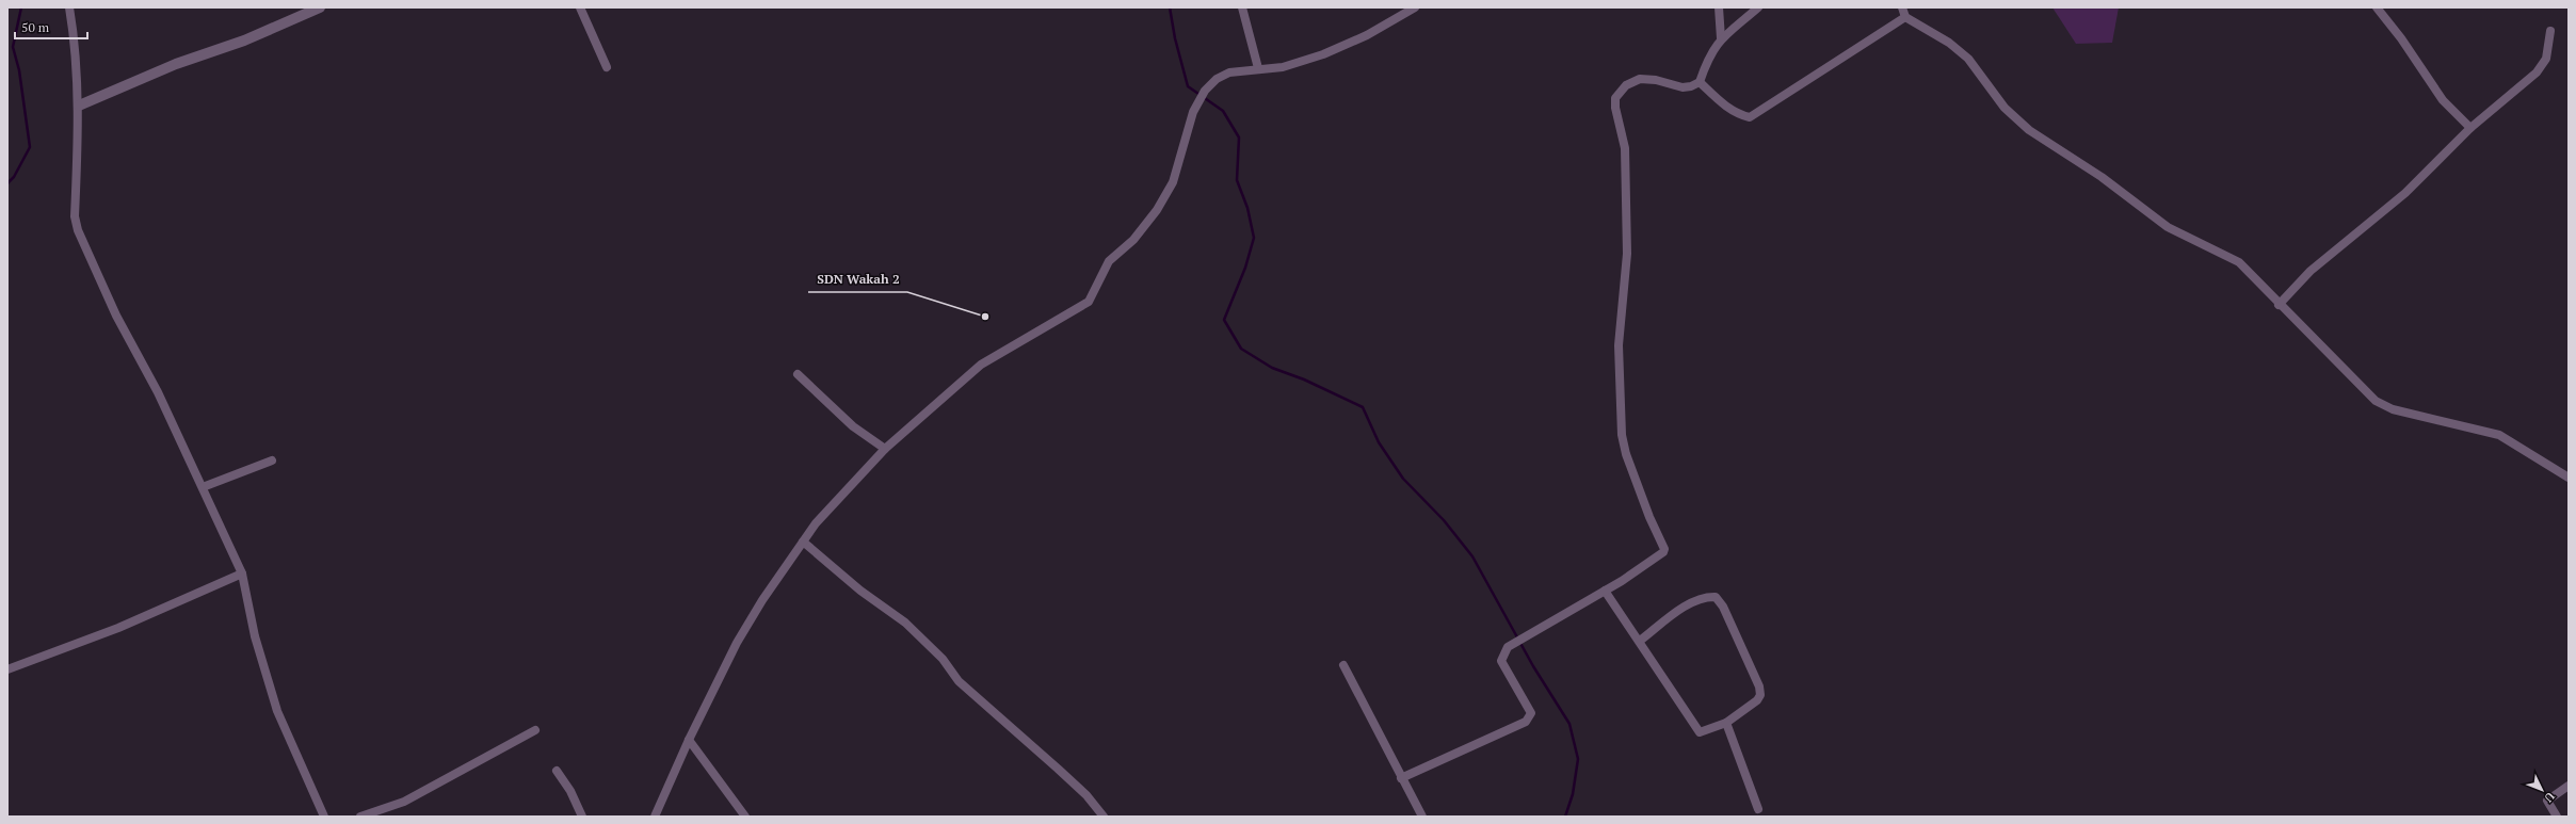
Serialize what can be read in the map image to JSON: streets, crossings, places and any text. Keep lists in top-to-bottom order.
{
  "places": ["SDN Wakah 2"],
  "scale_bar": "50 m",
  "north": "bottom right"
}
